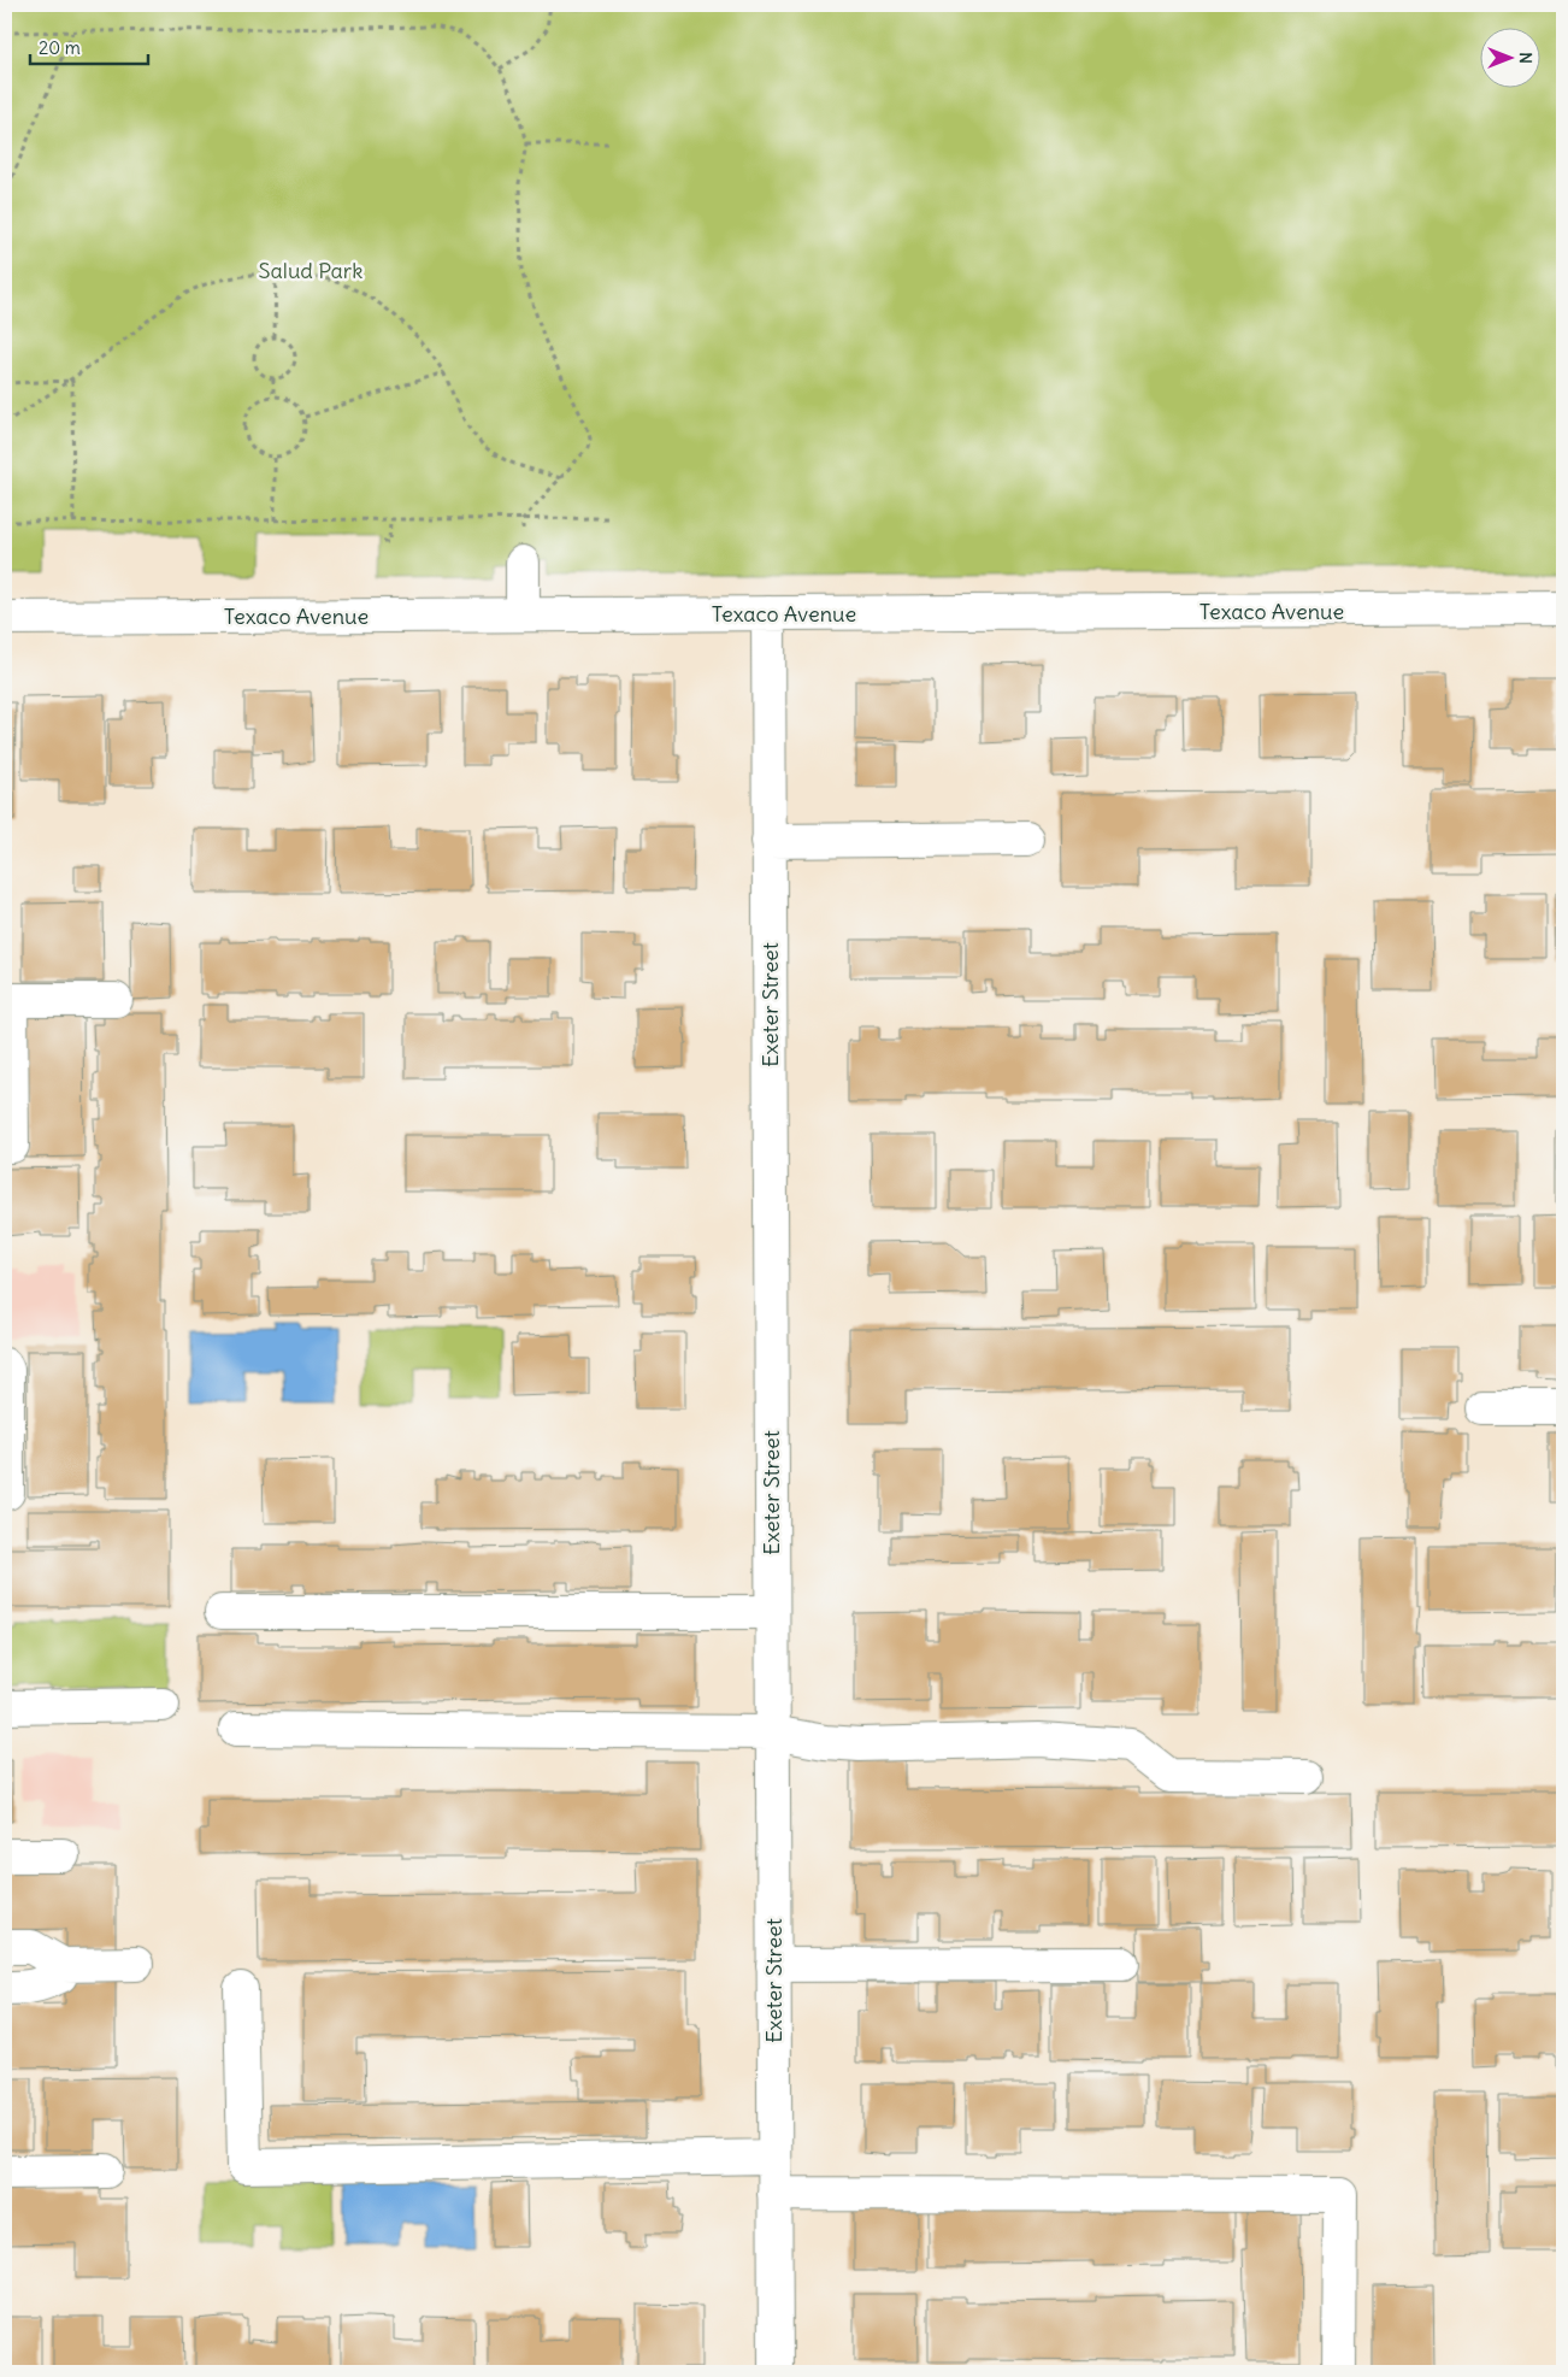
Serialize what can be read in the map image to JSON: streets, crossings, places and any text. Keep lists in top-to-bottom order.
{
  "streets": {
    "street": ["Texaco Avenue", "Exeter Street"]
  },
  "crossings": [
    ["Texaco Avenue", "Exeter Street"]
  ],
  "parks": ["Salud Park"],
  "scale_bar": "20 m",
  "north": "right"
}
